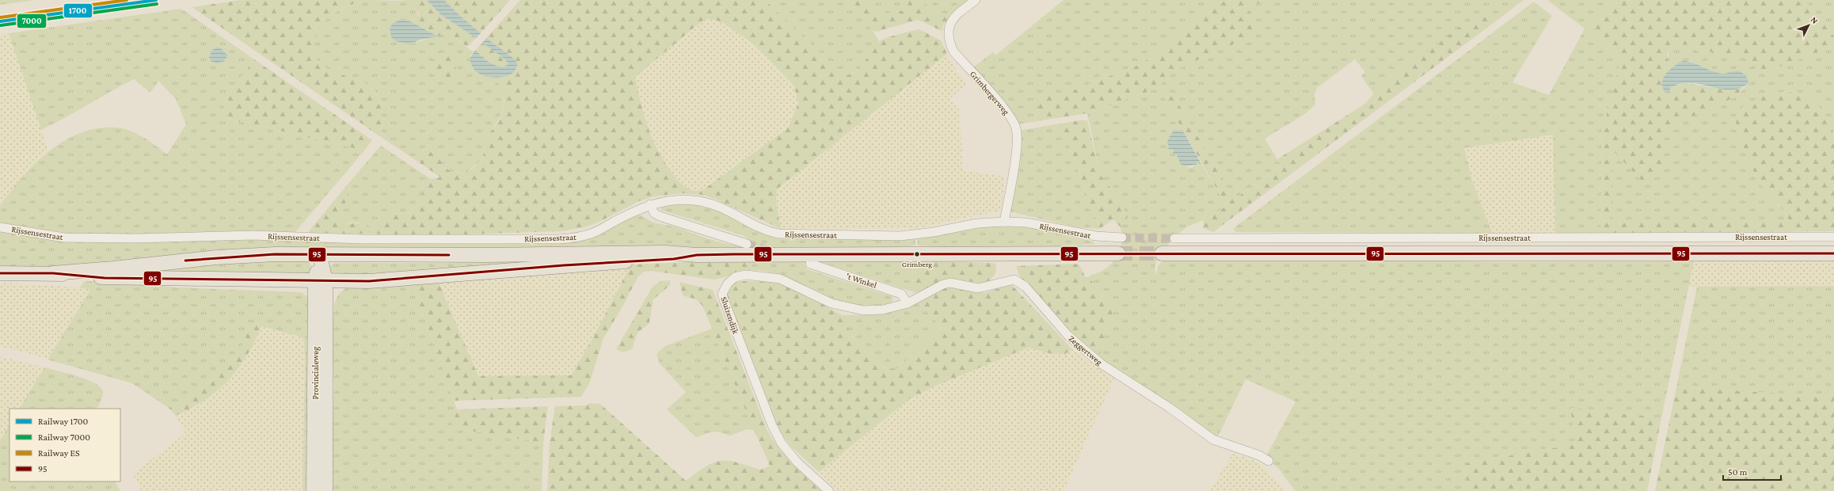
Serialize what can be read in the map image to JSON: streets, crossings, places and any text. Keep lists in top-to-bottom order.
{
  "streets": {
    "main road": ["Rijssensestraat", "Provincialeweg"],
    "street": [
      "Grimbergerweg",
      "'t Winkel",
      "Sluizendijk",
      "Zeggertweg"
    ]
  },
  "crossings": [
    ["Grimbergerweg", "Rijssensestraat"],
    ["Rijssensestraat", "Provincialeweg"],
    ["'t Winkel", "Sluizendijk"],
    ["'t Winkel", "Zeggertweg"],
    ["Sluizendijk", "Zeggertweg"]
  ],
  "places": ["Grimberg"],
  "lines": [
    "rail line 1700",
    "rail line ES",
    "rail line 7000",
    "transit line 95"
  ],
  "legend": [
    "Railway 1700",
    "Railway 7000",
    "Railway ES",
    "95"
  ],
  "scale_bar": "50 m",
  "north": "top right"
}
